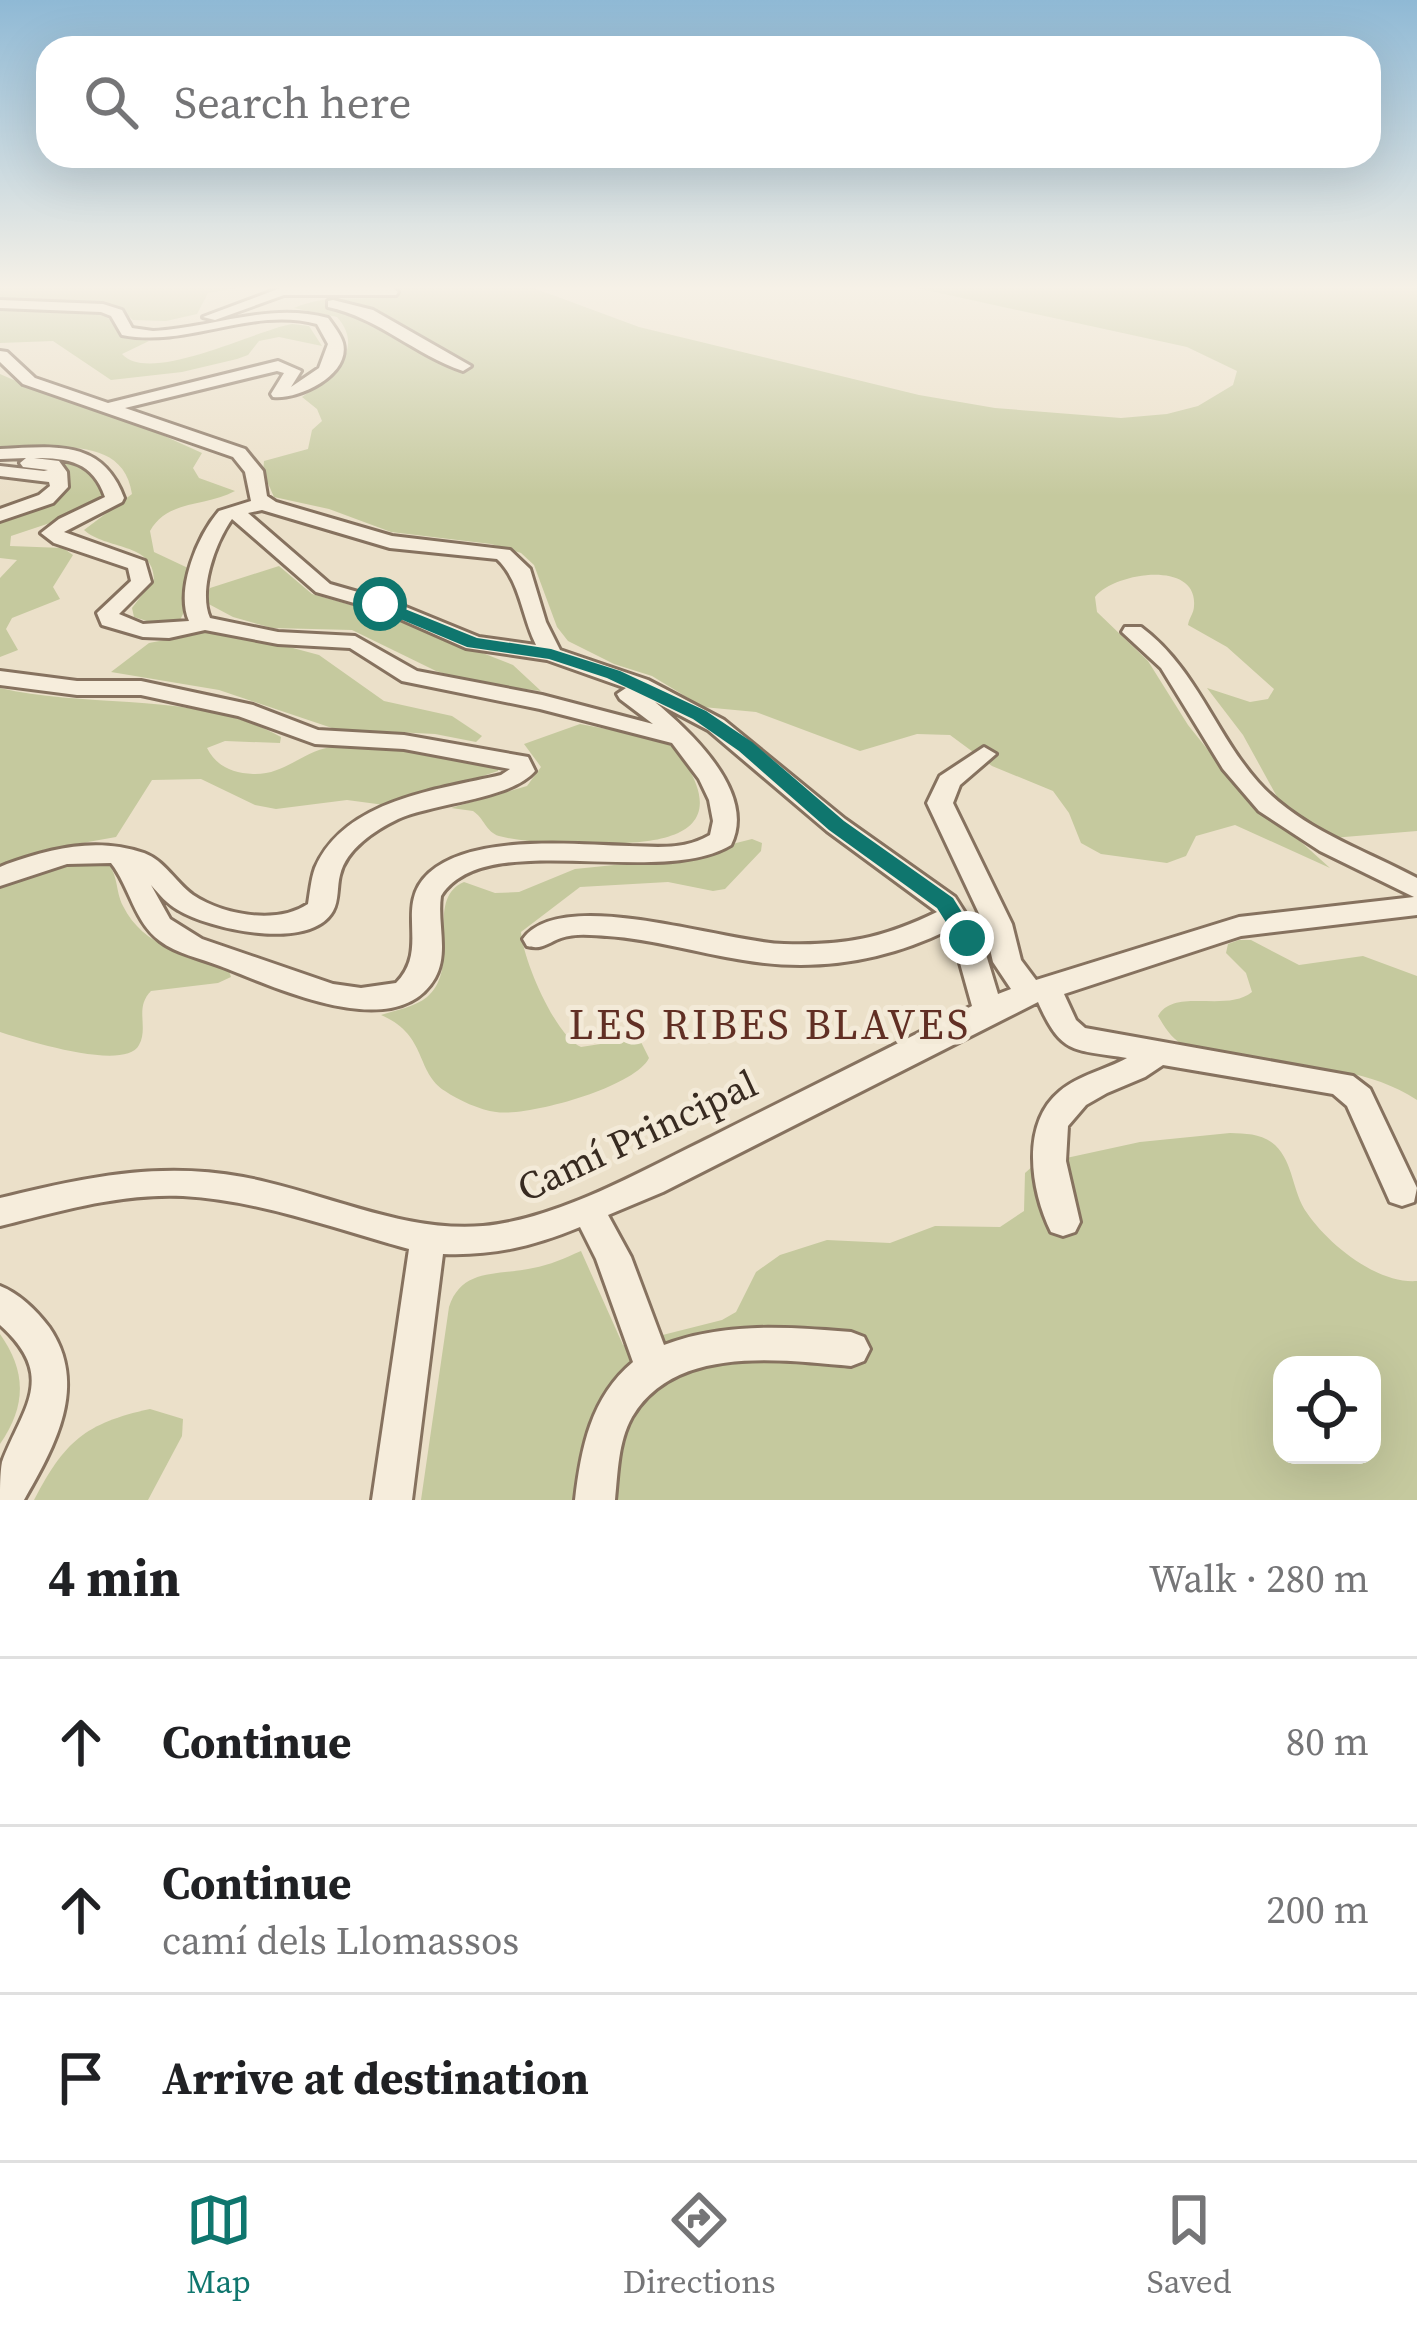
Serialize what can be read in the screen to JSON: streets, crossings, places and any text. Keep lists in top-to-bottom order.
{
  "streets": {
    "street": ["Camí Principal"]
  },
  "districts": ["LES RIBES BLAVES"],
  "page": {
    "search": "Search here",
    "heading": ["4 min", "Walk · 280 m"],
    "list": [
      ["Continue", "80 m"],
      ["Continue", "camí dels Llomassos", "200 m"],
      "Arrive at destination"
    ],
    "nav": ["Map", "Directions", "Saved"]
  }
}
